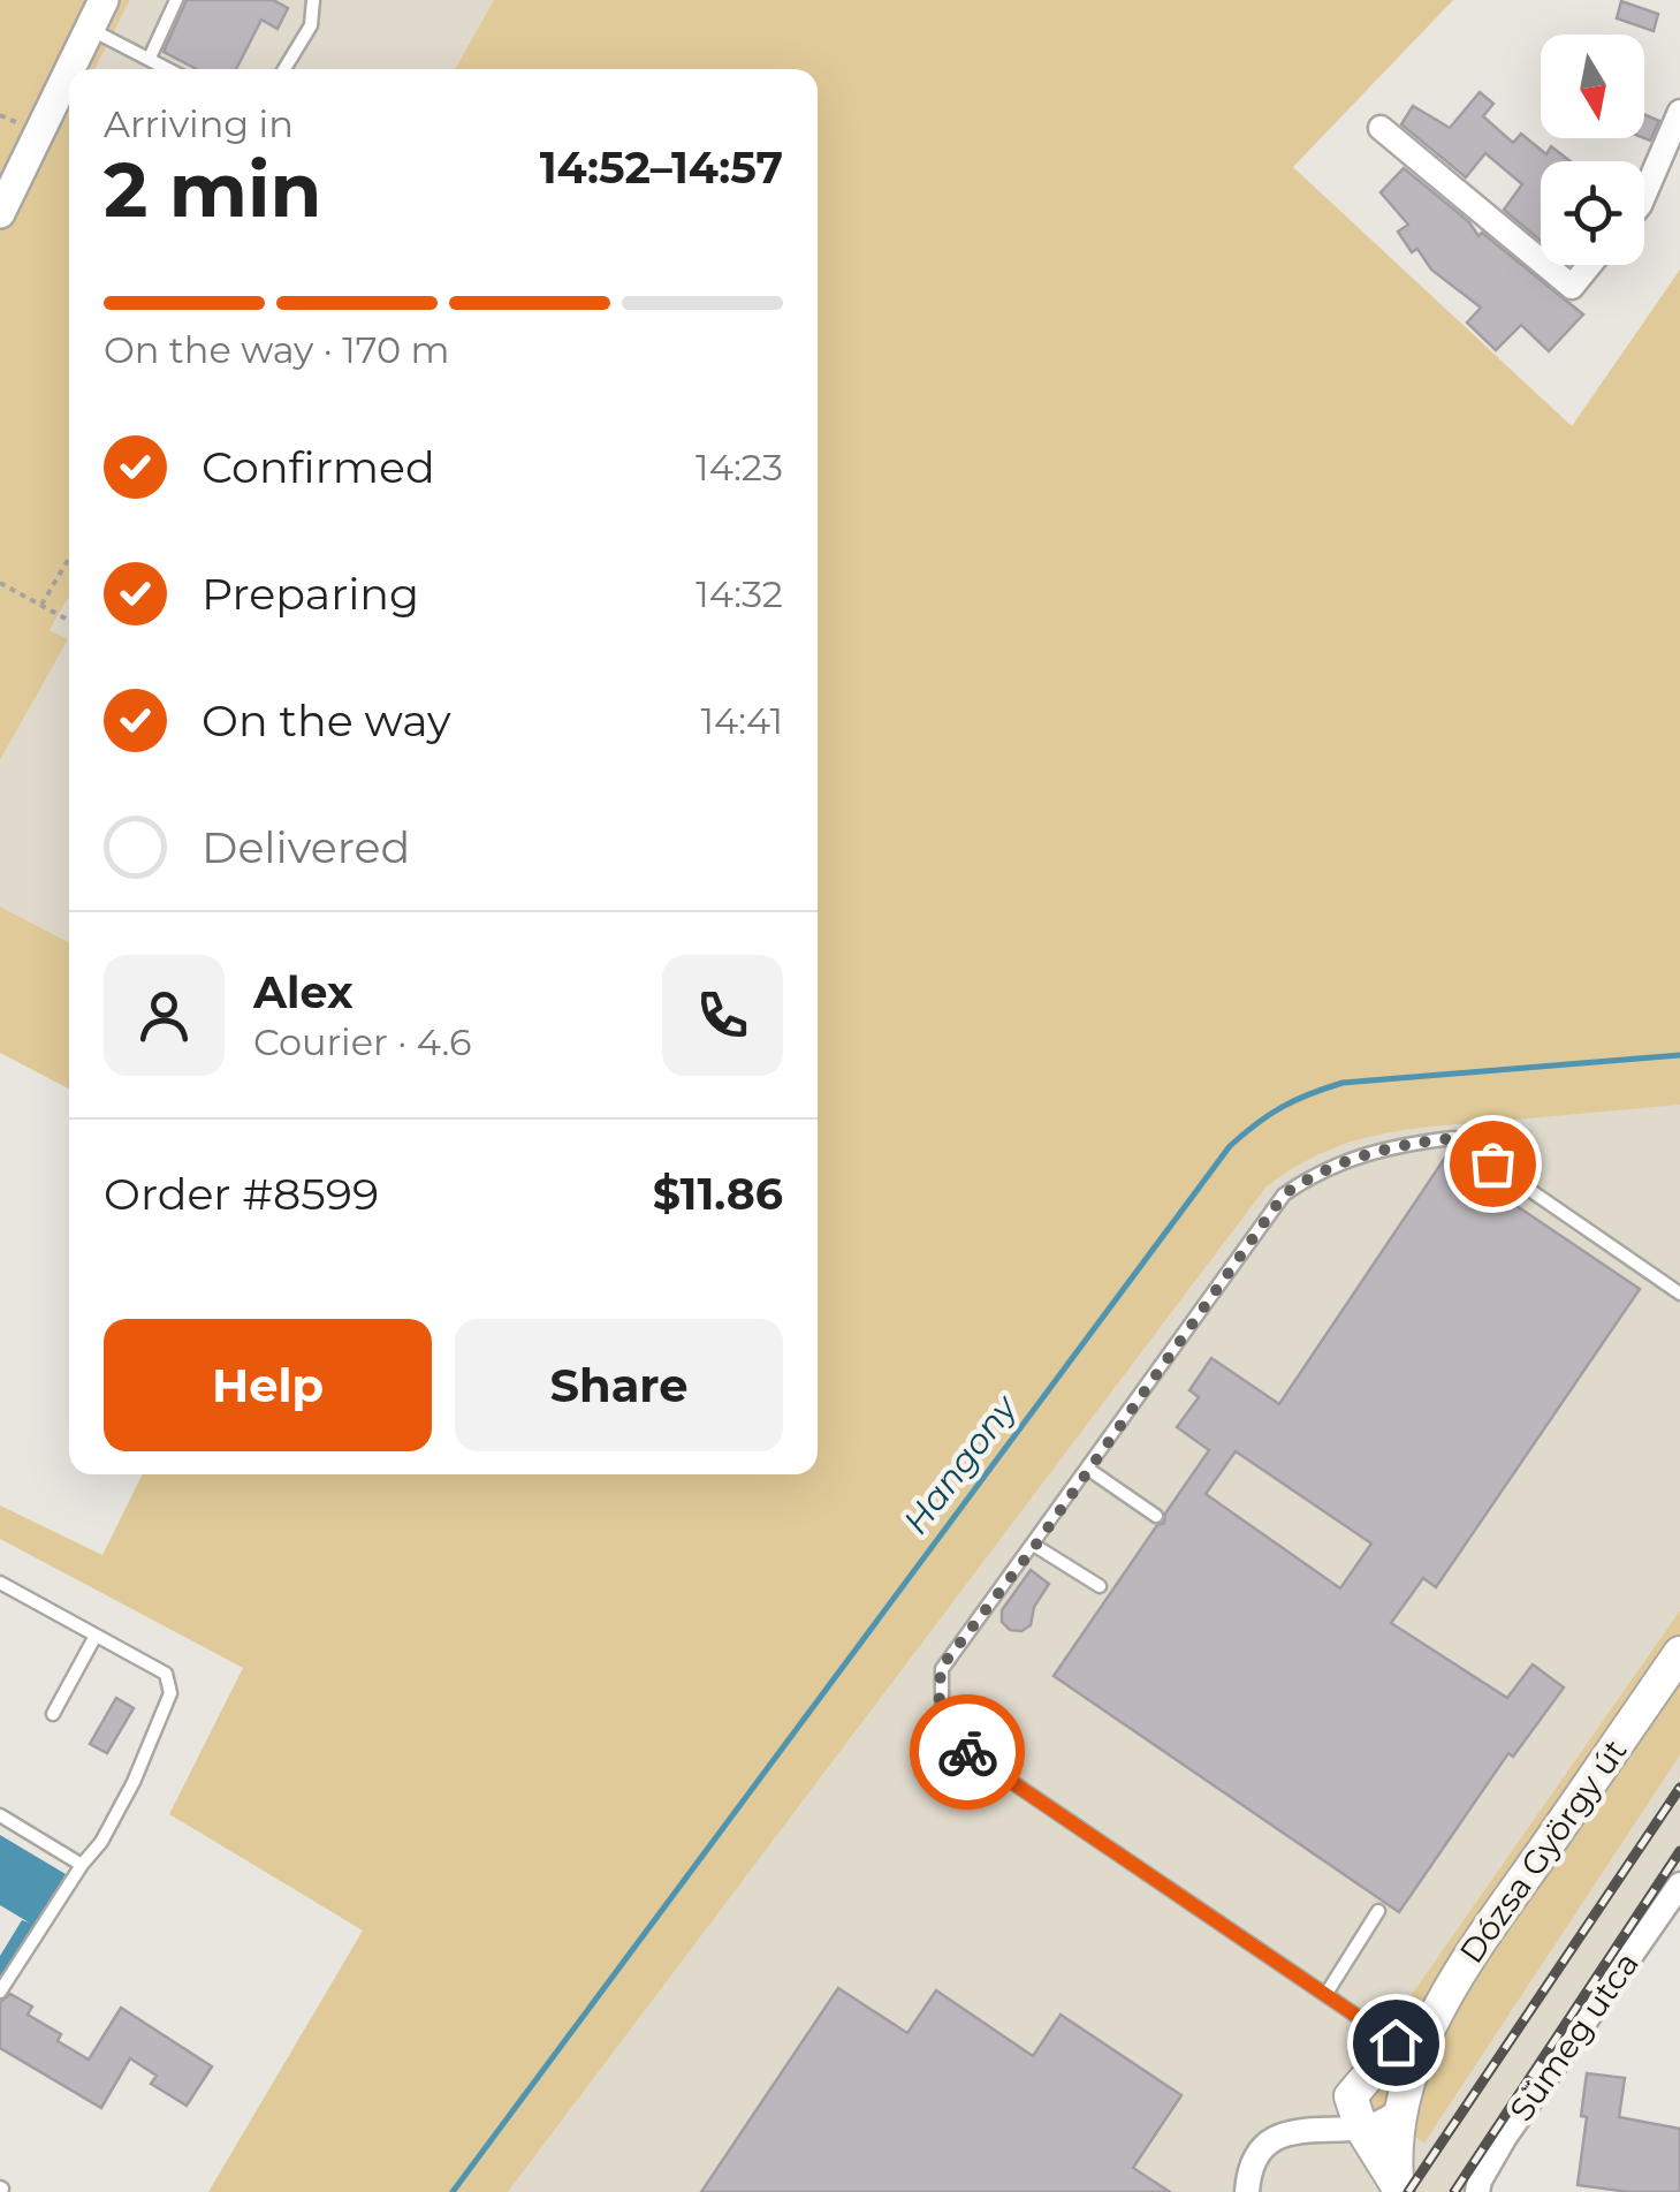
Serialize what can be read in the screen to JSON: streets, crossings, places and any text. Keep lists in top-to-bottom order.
{
  "streets": {
    "main road": ["Dózsa György út"],
    "street": ["Sümeg utca"]
  },
  "water": ["Hangony"],
  "north": "bottom",
  "page": {
    "heading": ["2 min", "Arriving in", "14:52–14:57"],
    "panel": [
      "Alex",
      "Courier · 4.6",
      "Order #8599",
      "$11.86"
    ],
    "bar": "On the way · 170 m",
    "list": [
      ["Confirmed", "14:23"],
      ["Preparing", "14:32"],
      ["On the way", "14:41"],
      "Delivered"
    ],
    "buttons": ["Help", "Share"]
  }
}
